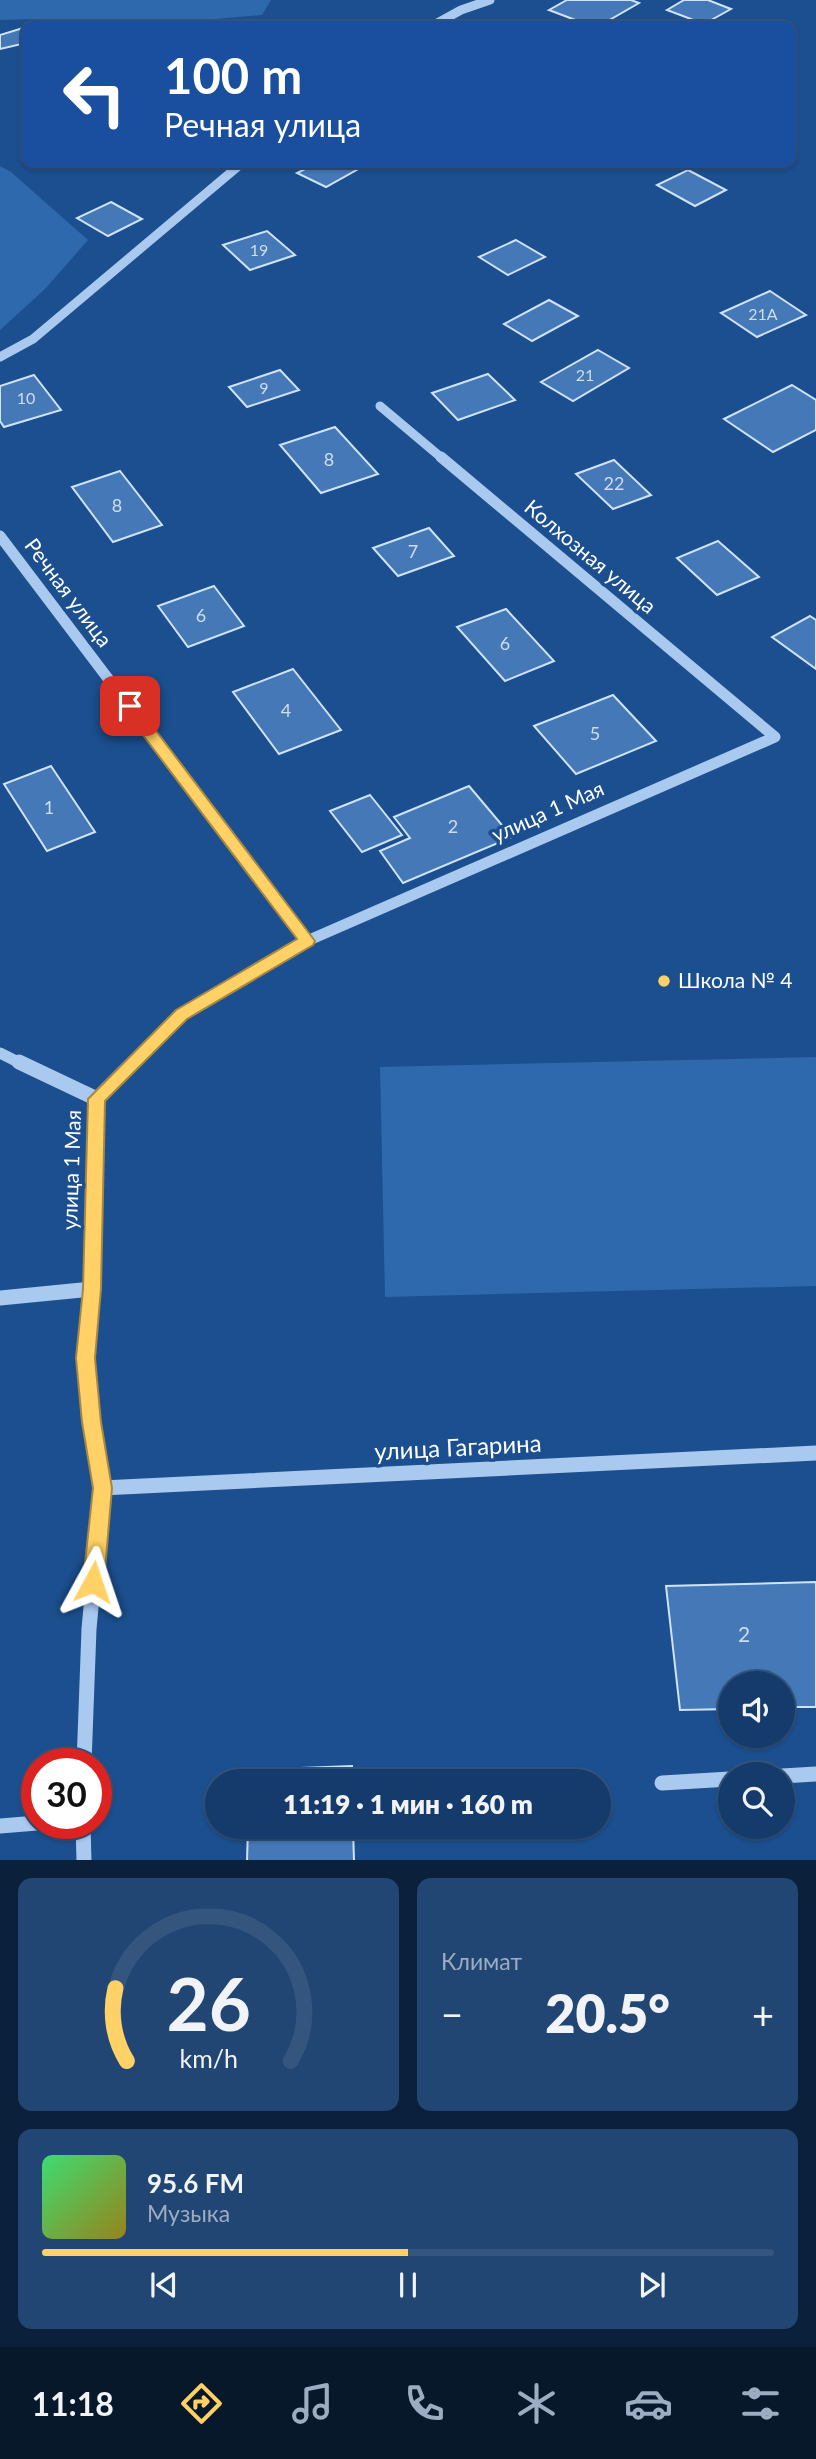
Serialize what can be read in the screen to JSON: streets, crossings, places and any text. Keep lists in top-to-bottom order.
{
  "streets": {
    "street": [
      "Колхозная улица",
      "Речная улица",
      "улица 1 Мая",
      "улица Гагарина"
    ]
  },
  "crossings": [
    ["Колхозная улица", "улица 1 Мая"],
    ["Речная улица", "улица 1 Мая"],
    ["улица 1 Мая", "улица Гагарина"]
  ],
  "places": ["Школа № 4"],
  "house_numbers": [
    "19",
    "21А",
    "21",
    "9",
    "10",
    "8",
    "22",
    "8",
    "7",
    "6",
    "6",
    "4",
    "5",
    "1",
    "2",
    "2"
  ],
  "page": {
    "turn": ["100 m", "Речная улица"],
    "limit": "30",
    "trip": "11:19 · 1 мин · 160 m",
    "tile": "Климат",
    "heat": ["−", "20.5°", "+"],
    "song": ["95.6 FM", "Музыка"],
    "tabs": "11:18",
    "gauge": ["26", "km/h"]
  }
}
